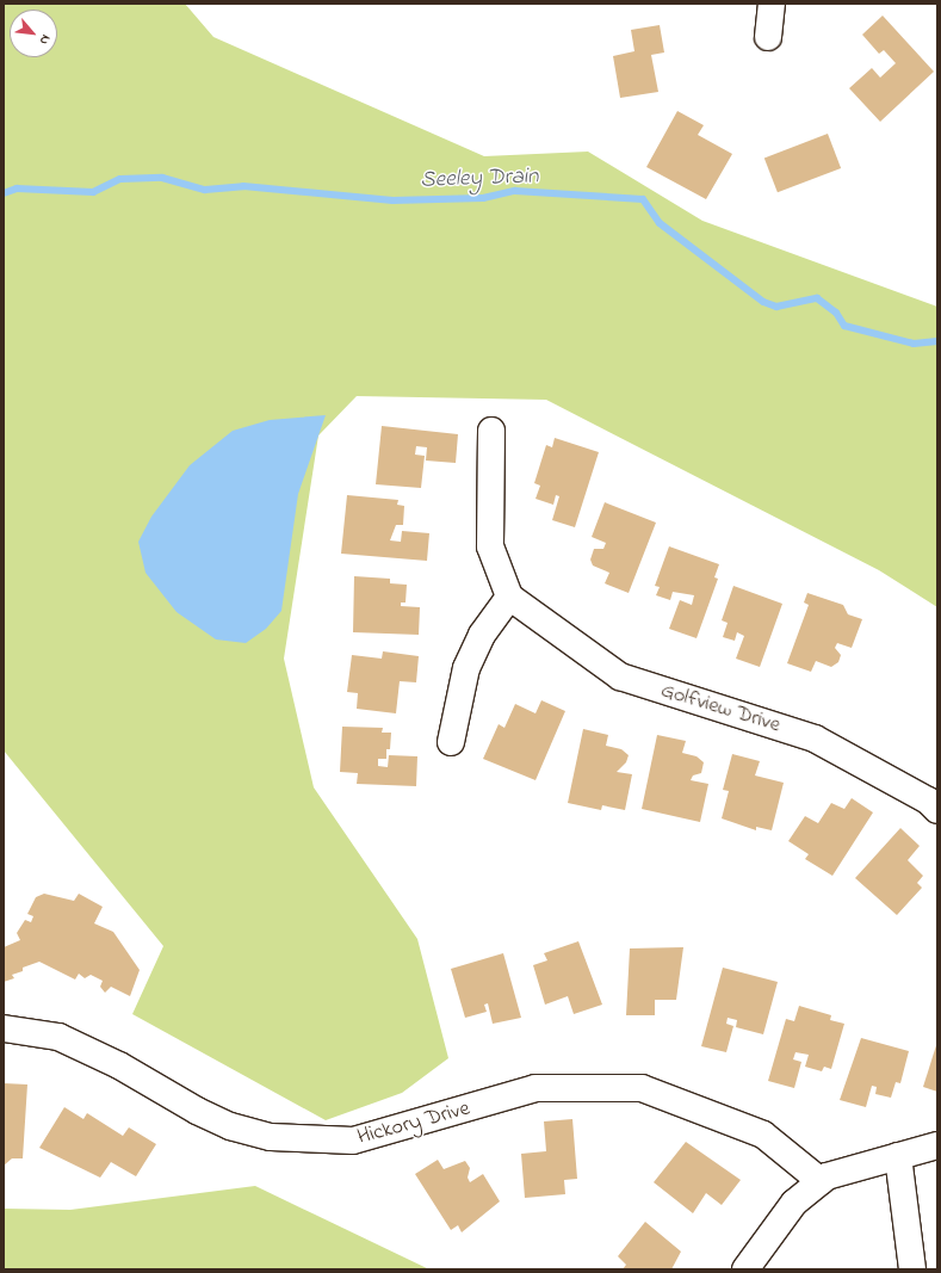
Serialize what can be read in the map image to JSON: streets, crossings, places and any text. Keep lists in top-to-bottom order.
{
  "streets": {
    "street": ["Golfview Drive", "Hickory Drive"]
  },
  "water": ["Seeley Drain"],
  "north": "bottom right"
}
